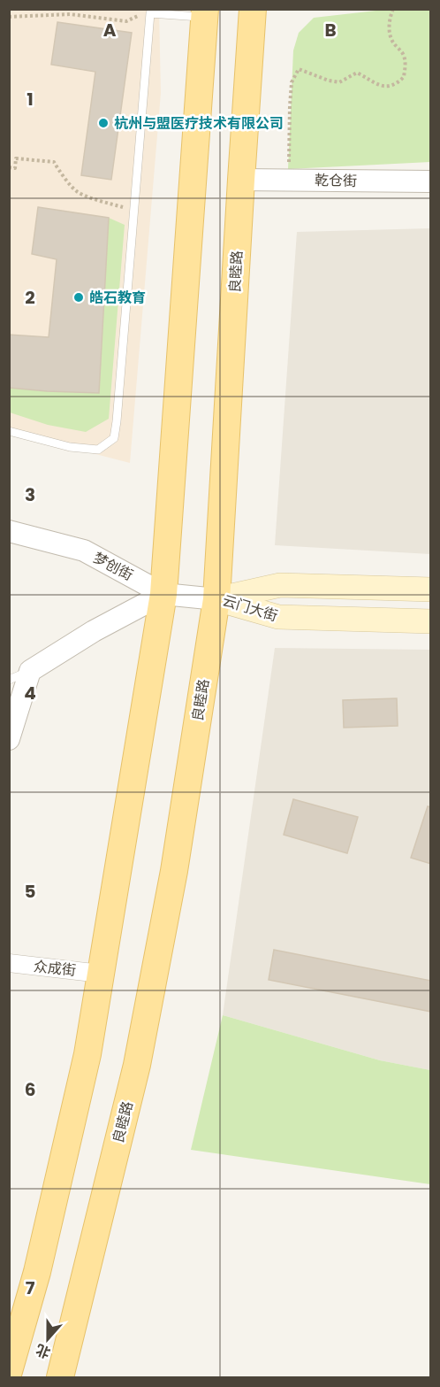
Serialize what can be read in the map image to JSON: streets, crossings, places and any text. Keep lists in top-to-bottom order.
{
  "streets": {
    "main road": ["良睦路", "云门大街"],
    "street": ["乾仓街", "梦创街", "众成街"]
  },
  "crossings": [
    ["乾仓街", "良睦路"],
    ["良睦路", "梦创街"],
    ["良睦路", "云门大街"],
    ["梦创街", "云门大街"]
  ],
  "places": ["杭州与盟医疗技术有限公司", "皓石教育"],
  "north": "bottom",
  "grid": {
    "columns": ["A", "B"],
    "rows": [
      "1",
      "2",
      "3",
      "4",
      "5",
      "6",
      "7"
    ]
  }
}
